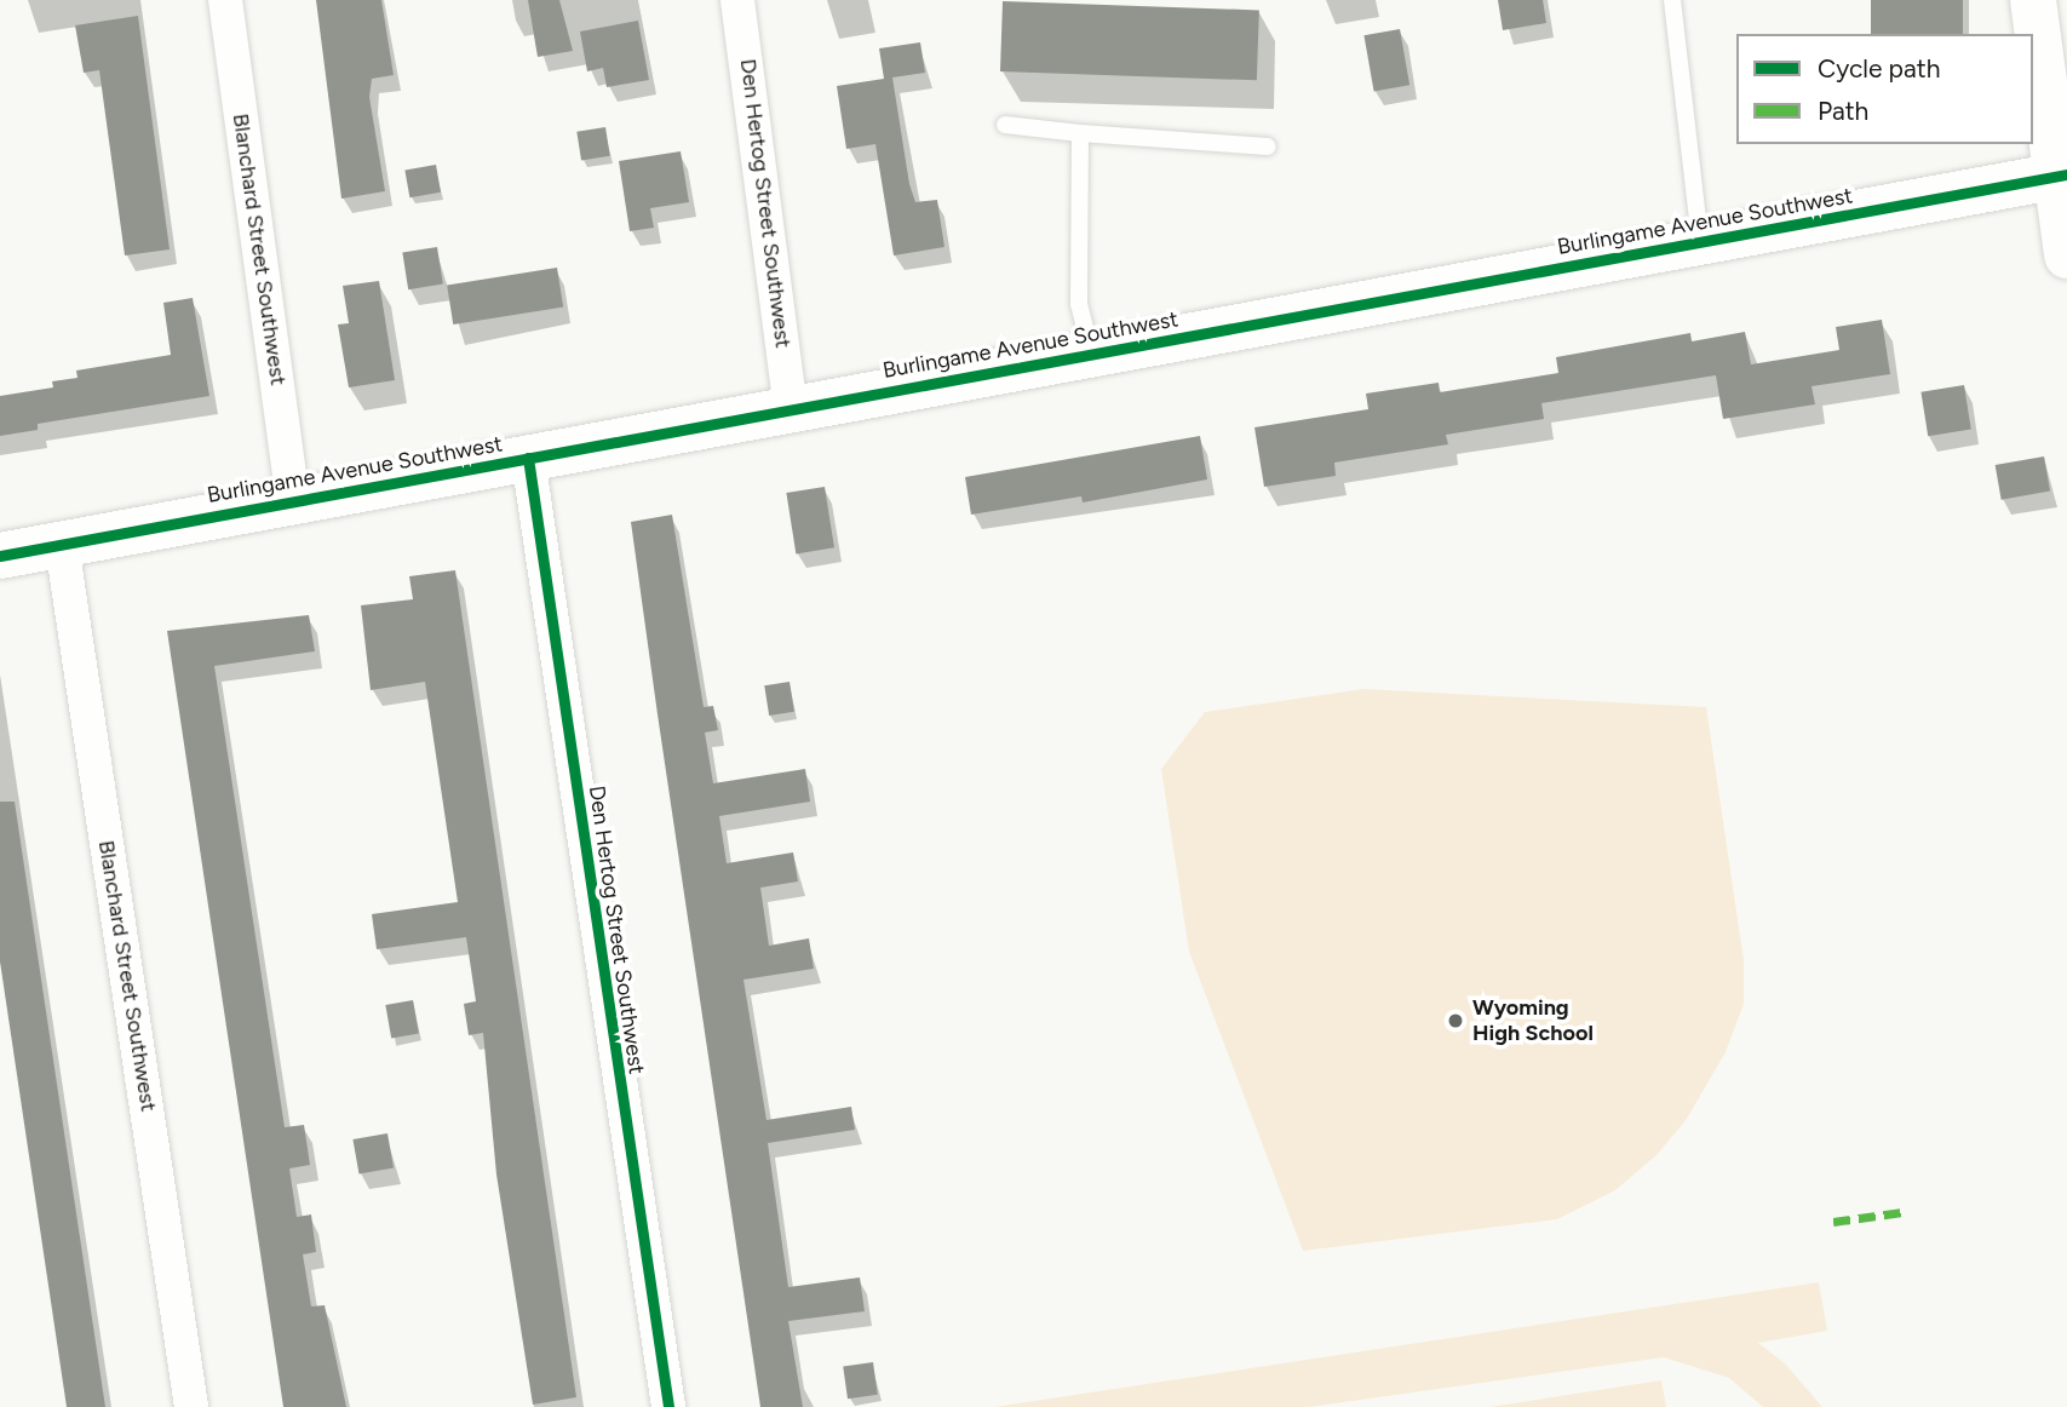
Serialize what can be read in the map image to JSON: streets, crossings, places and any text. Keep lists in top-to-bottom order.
{
  "streets": {
    "street": ["Den Hertog Street Southwest", "Burlingame Avenue Southwest", "Blanchard Street Southwest"]
  },
  "crossings": [
    ["Den Hertog Street Southwest", "Burlingame Avenue Southwest"],
    ["Burlingame Avenue Southwest", "Blanchard Street Southwest"]
  ],
  "places": ["Wyoming High School"],
  "legend": ["Cycle path", "Path"]
}
